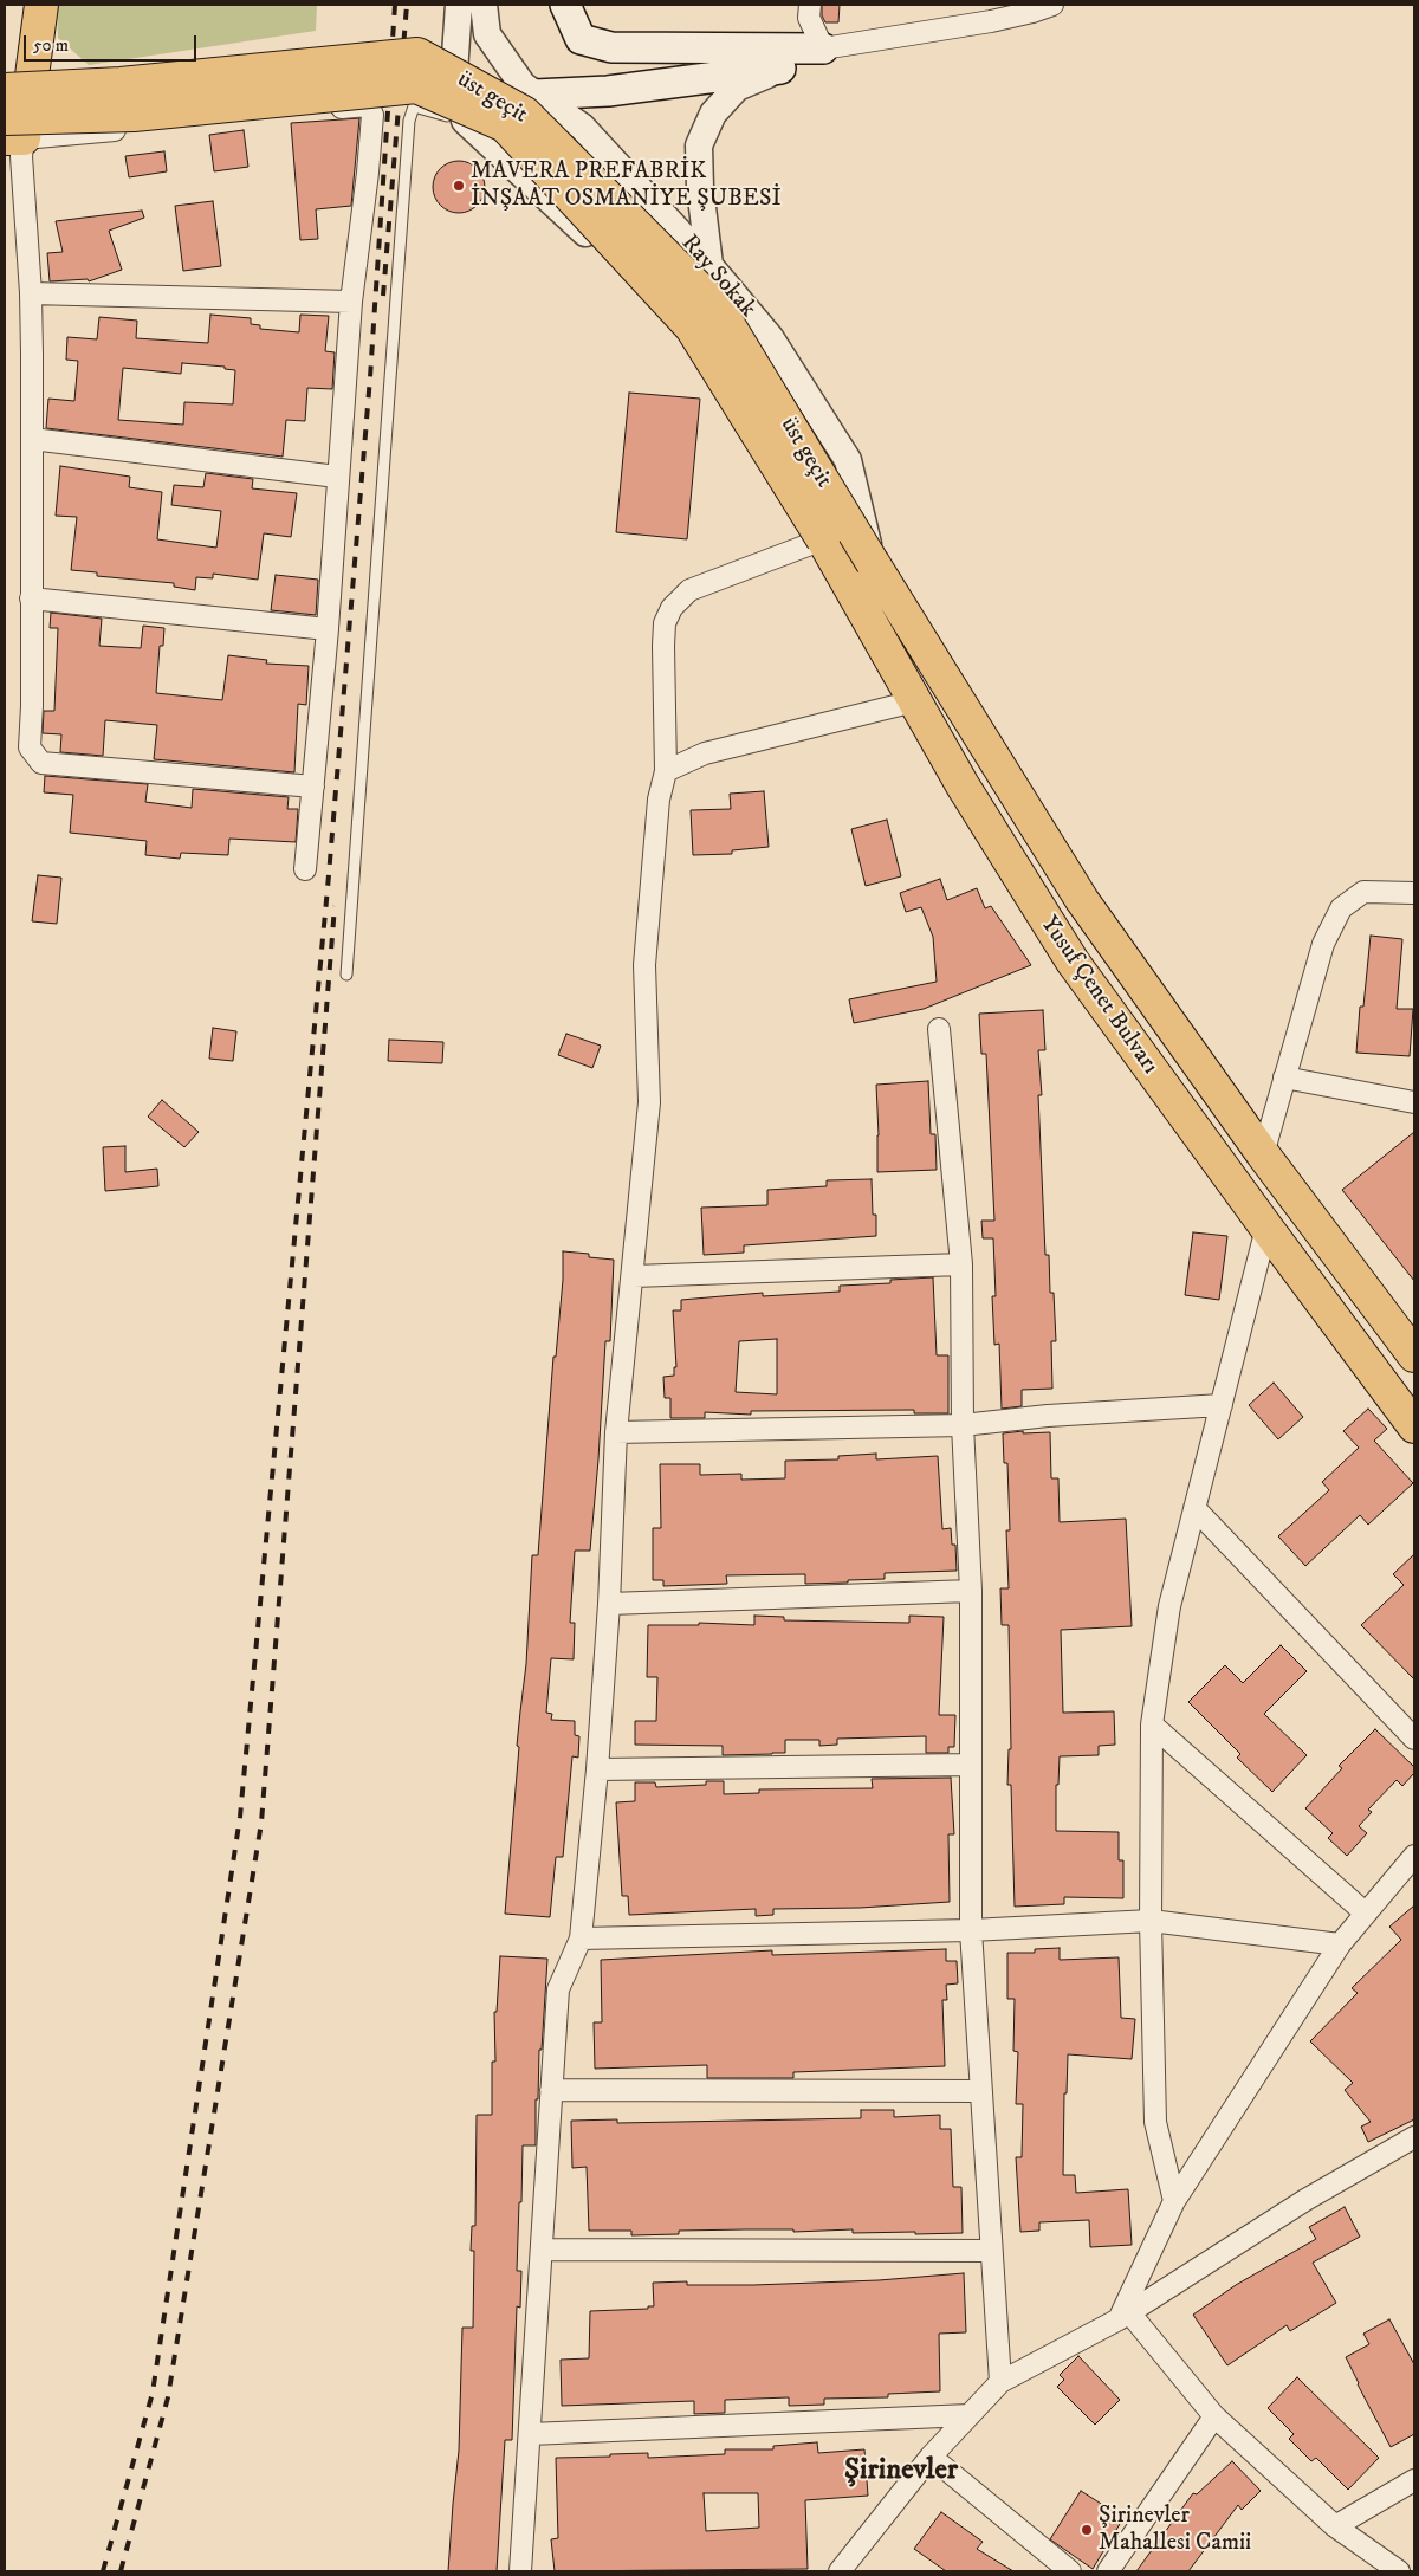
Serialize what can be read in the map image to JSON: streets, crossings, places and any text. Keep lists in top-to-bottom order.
{
  "streets": {
    "highway": ["üst geçit", "Yusuf Çenet Bulvarı"],
    "street": ["Ray Sokak"]
  },
  "crossings": [
    ["üst geçit", "Ray Sokak"],
    ["üst geçit", "Yusuf Çenet Bulvarı"],
    ["Ray Sokak", "Yusuf Çenet Bulvarı"]
  ],
  "districts": ["Şirinevler"],
  "places": ["MAVERA PREFABRİK İNŞAAT OSMANİYE ŞUBESİ", "Şirinevler Mahallesi Camii"],
  "scale_bar": "50 m"
}
